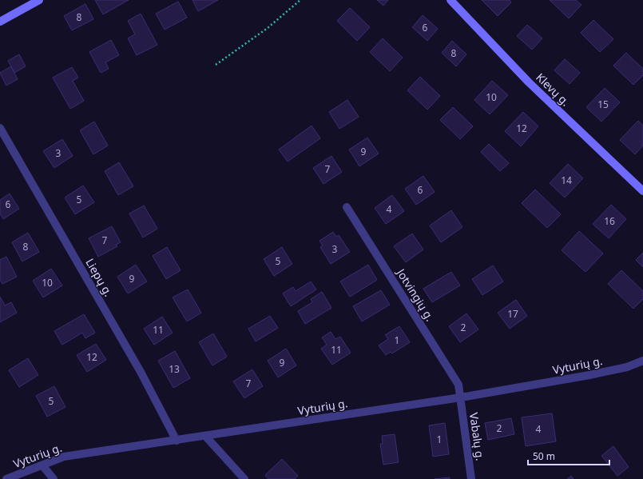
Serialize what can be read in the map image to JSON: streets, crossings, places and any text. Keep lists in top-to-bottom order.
{
  "streets": {
    "main road": ["Klevų g."],
    "street": [
      "Liepų g.",
      "Jotvingių g.",
      "Vyturių g.",
      "Vabalų g."
    ]
  },
  "crossings": [
    ["Liepų g.", "Vyturių g."],
    ["Jotvingių g.", "Vyturių g."],
    ["Jotvingių g.", "Vabalų g."],
    ["Vyturių g.", "Vabalų g."]
  ],
  "house_numbers": [
    "8",
    "6",
    "8",
    "10",
    "15",
    "12",
    "9",
    "3",
    "7",
    "14",
    "6",
    "5",
    "6",
    "4",
    "16",
    "7",
    "8",
    "3",
    "5",
    "9",
    "10",
    "17",
    "2",
    "11",
    "1",
    "11",
    "12",
    "9",
    "13",
    "7",
    "5",
    "2",
    "4",
    "1"
  ],
  "scale_bar": "50 m"
}
